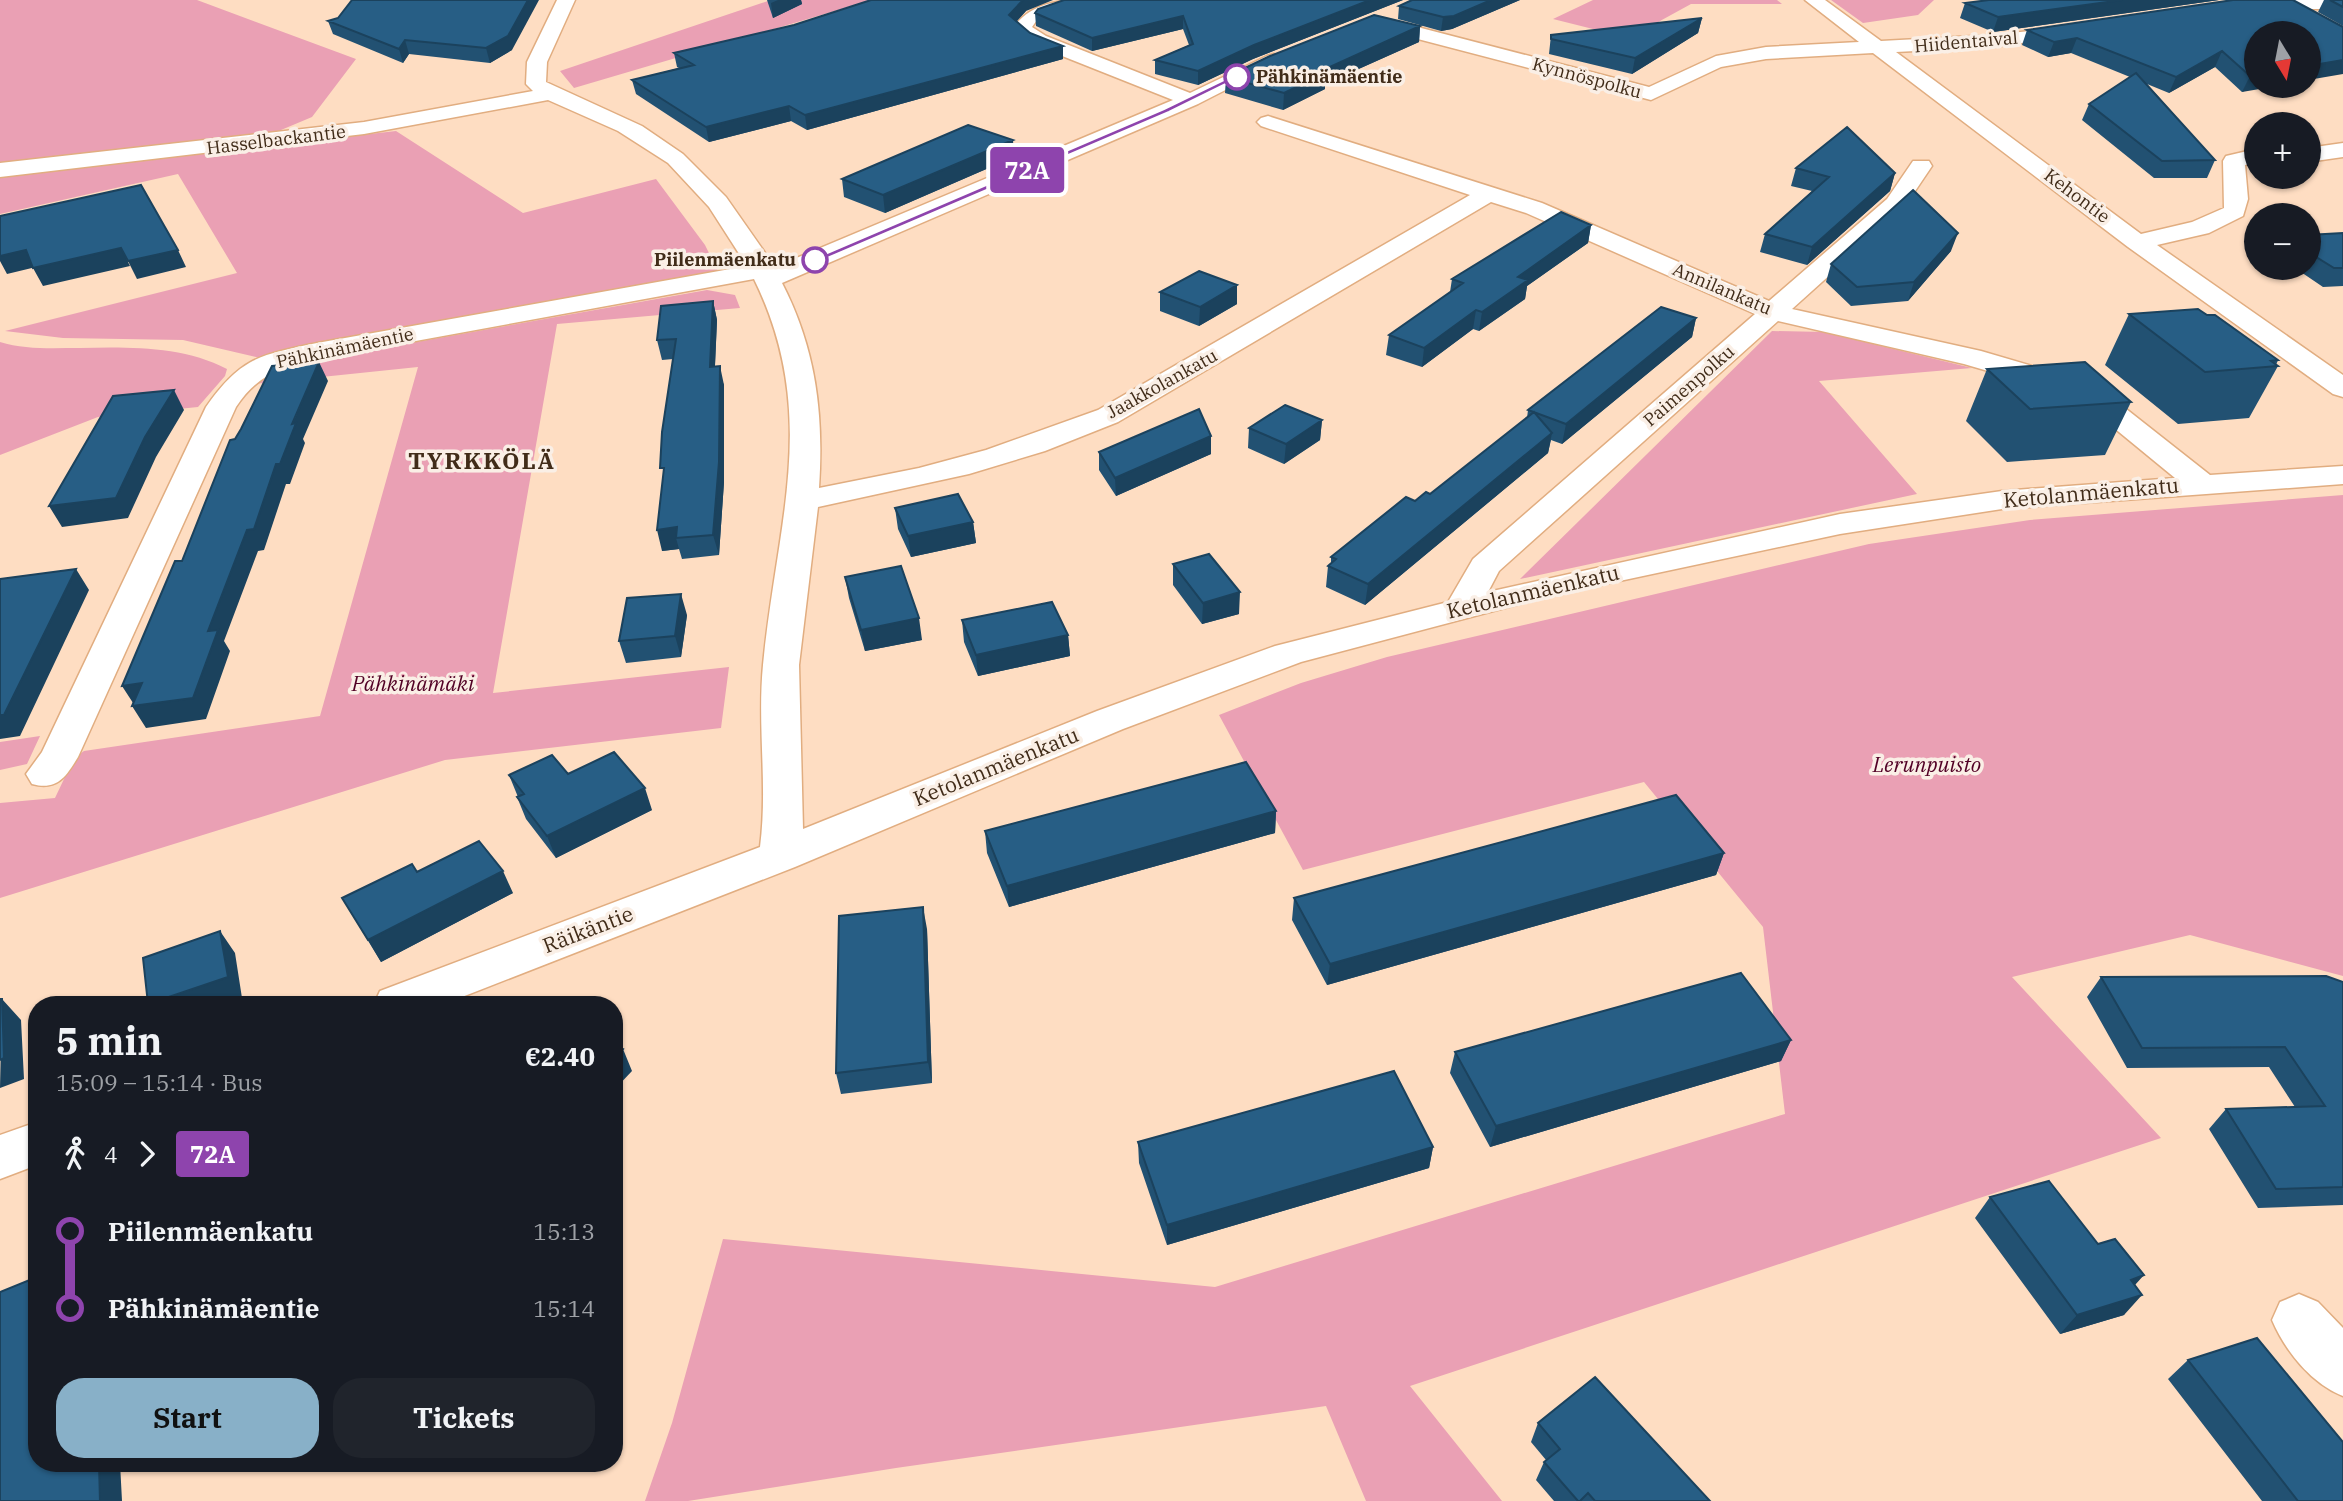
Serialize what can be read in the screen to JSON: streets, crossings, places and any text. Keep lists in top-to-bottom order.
{
  "streets": {
    "street": [
      "Hiidentaival",
      "Kynnöspolku",
      "Hasselbackantie",
      "Kehontie",
      "Annilankatu",
      "Pähkinämäentie",
      "Jaakkolankatu",
      "Paimenpolku",
      "Ketolanmäenkatu",
      "Räikäntie"
    ]
  },
  "crossings": [
    ["Hiidentaival", "Kynnöspolku"],
    ["Hiidentaival", "Kehontie"],
    ["Kynnöspolku", "Kehontie"],
    ["Annilankatu", "Jaakkolankatu"],
    ["Annilankatu", "Paimenpolku"],
    ["Annilankatu", "Ketolanmäenkatu"],
    ["Paimenpolku", "Ketolanmäenkatu"],
    ["Ketolanmäenkatu", "Räikäntie"]
  ],
  "districts": ["TYRKKÖLÄ"],
  "parks": ["Pähkinämäki", "Lerunpuisto"],
  "places": ["Pähkinämäentie", "Piilenmäenkatu"],
  "lines": ["bus line 72A"],
  "north": "bottom",
  "page": {
    "on_map": "72A",
    "map_buttons": ["+", "−"],
    "heading": ["5 min", "15:09 – 15:14 · Bus", "€2.40"],
    "legs": ["4", "72A"],
    "list": [
      {
        "name": "Piilenmäenkatu",
        "value": "15:13"
      },
      {
        "name": "Pähkinämäentie",
        "value": "15:14"
      }
    ],
    "buttons": ["Start", "Tickets"]
  }
}
